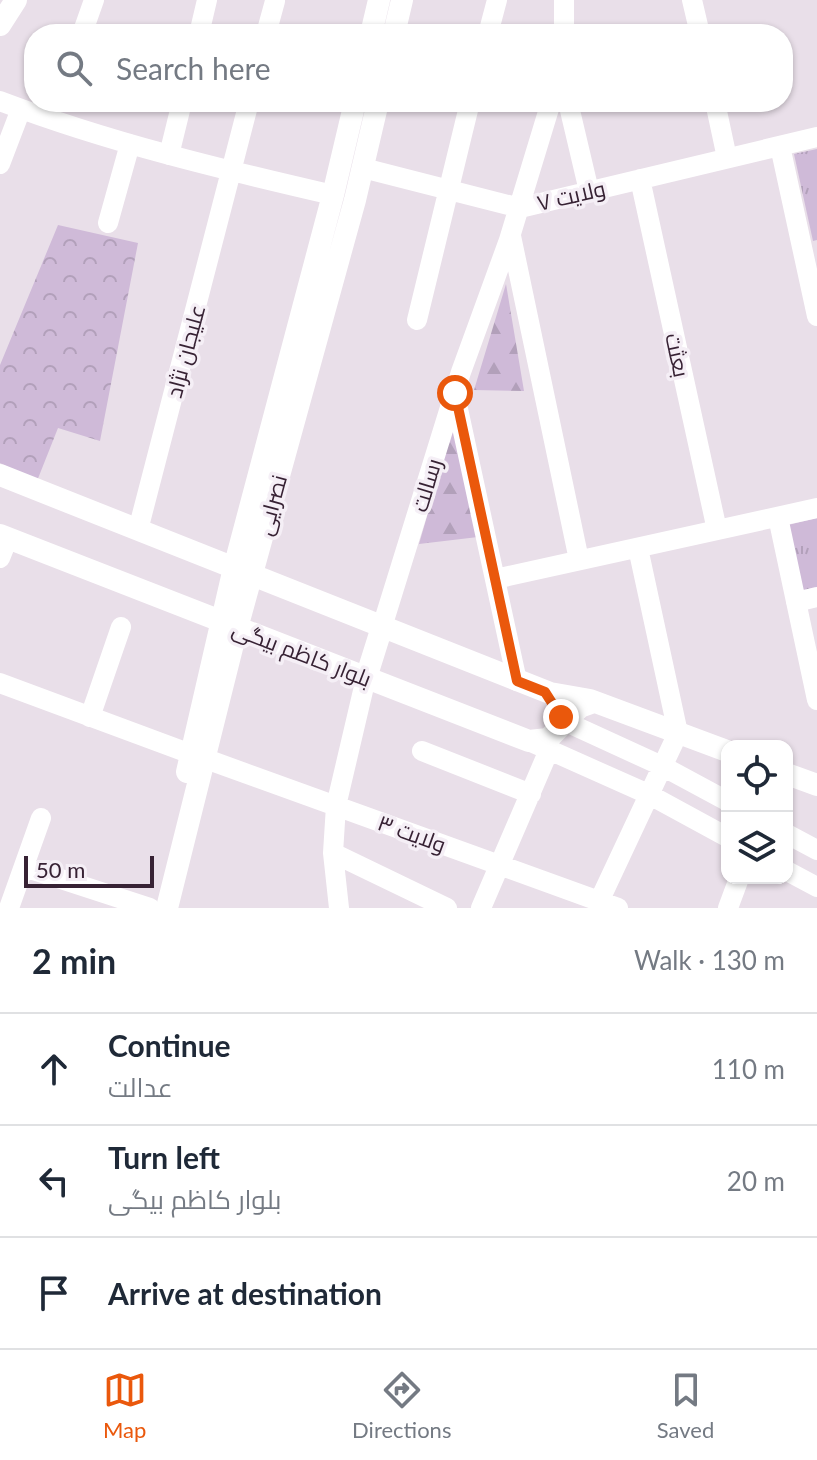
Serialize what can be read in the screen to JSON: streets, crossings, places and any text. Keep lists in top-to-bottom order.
{
  "streets": {
    "main road": ["نصرایی", "بلوار کاظم بیگی"],
    "street": [
      "ولایت ۷",
      "علیجان نژاد",
      "بعثت",
      "رسالت",
      "ولایت ۳"
    ]
  },
  "crossings": [
    ["ولایت ۷", "بعثت"],
    ["ولایت ۷", "رسالت"],
    ["ولایت ۷", "نصرایی"],
    ["نصرایی", "بلوار کاظم بیگی"],
    ["نصرایی", "ولایت ۳"]
  ],
  "scale_bar": "50 m",
  "page": {
    "search": "Search here",
    "scale": "50 m",
    "heading": ["2 min", "Walk · 130 m"],
    "list": [
      ["Continue", "عدالت", "110 m"],
      ["Turn left", "بلوار کاظم بیگی", "20 m"],
      "Arrive at destination"
    ],
    "nav": ["Map", "Directions", "Saved"]
  }
}
